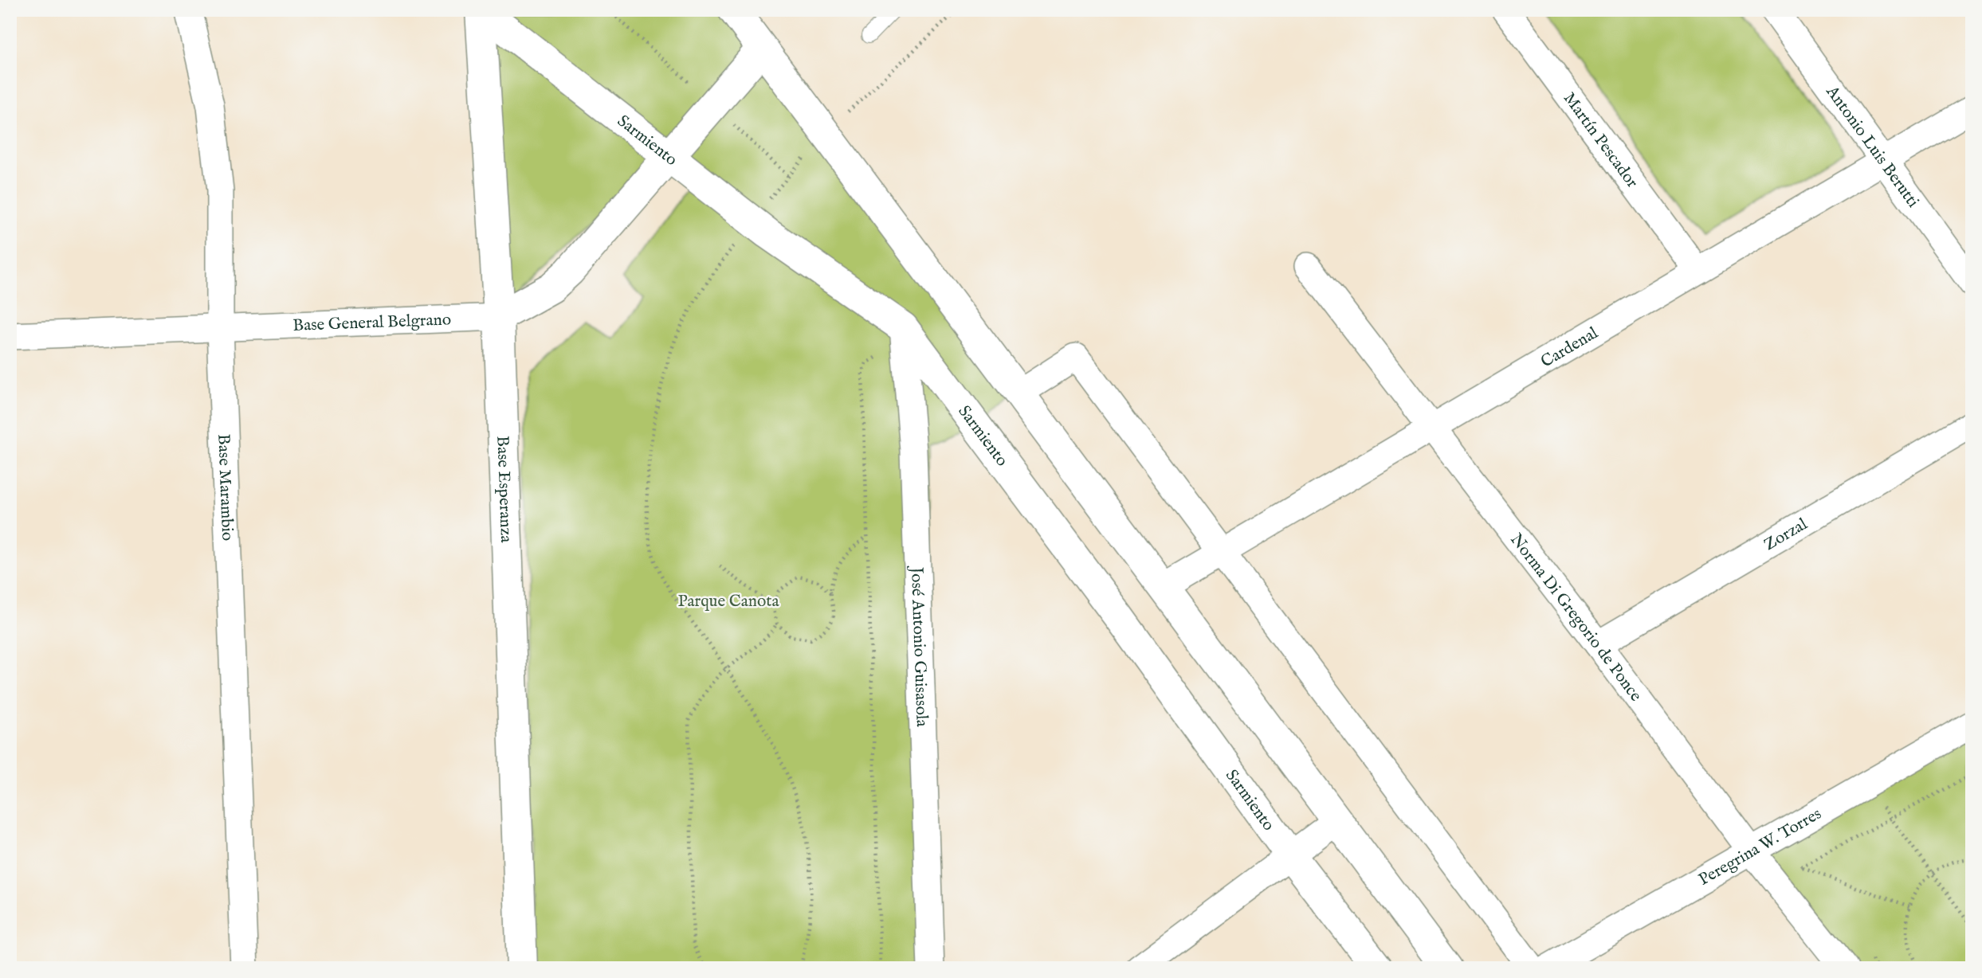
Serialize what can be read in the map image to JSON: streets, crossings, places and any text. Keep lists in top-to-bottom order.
{
  "streets": {
    "main road": ["Sarmiento", "Base General Belgrano", "Base Esperanza"],
    "street": [
      "Martín Pescador",
      "Antonio Luis Berutti",
      "Cardenal",
      "Base Marambio",
      "Zorzal",
      "Norma Di Gregorio de Ponce",
      "José Antonio Guisasola",
      "Peregrina W. Torres"
    ]
  },
  "crossings": [
    ["Martín Pescador", "Cardenal"],
    ["Sarmiento", "Base General Belgrano"],
    ["Sarmiento", "Base Esperanza"],
    ["Sarmiento", "José Antonio Guisasola"],
    ["Antonio Luis Berutti", "Cardenal"],
    ["Base General Belgrano", "Base Marambio"],
    ["Base General Belgrano", "Base Esperanza"],
    ["Cardenal", "Norma Di Gregorio de Ponce"],
    ["Zorzal", "Norma Di Gregorio de Ponce"],
    ["Norma Di Gregorio de Ponce", "Peregrina W. Torres"]
  ],
  "parks": ["Parque Canota"]
}
